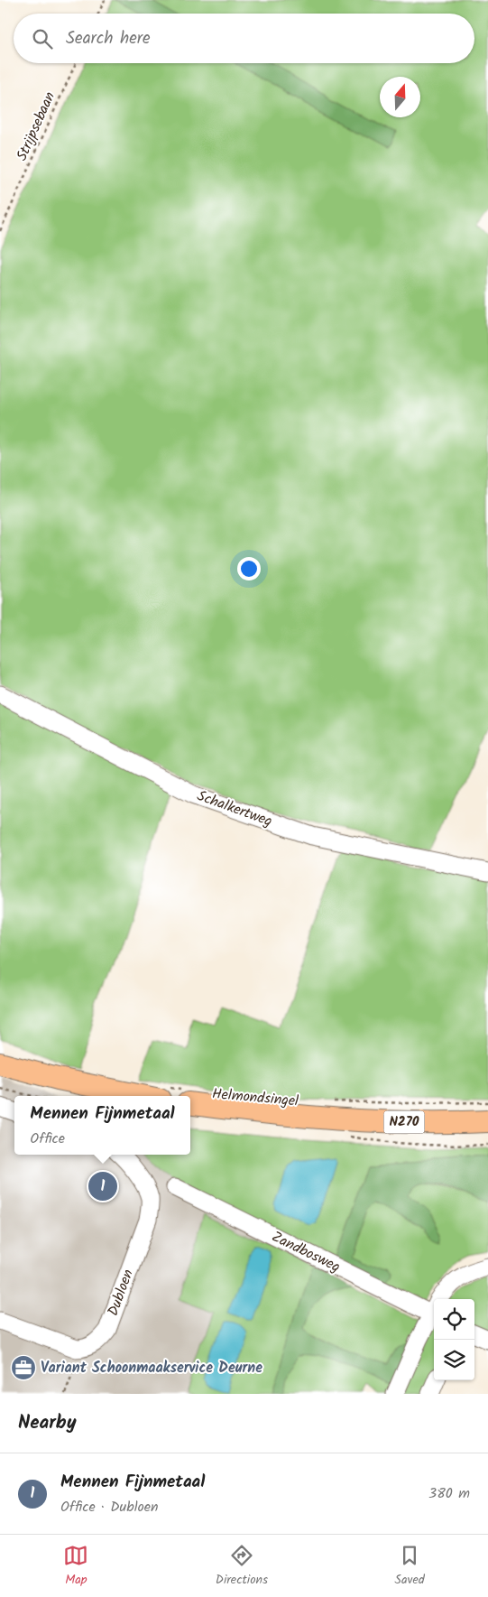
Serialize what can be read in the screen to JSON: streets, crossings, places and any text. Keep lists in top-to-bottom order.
{
  "streets": {
    "main road": ["Helmondsingel", "N270"],
    "street": ["Schalkertweg", "Zandbosweg", "Dubloen"],
    "path": ["Strijpsebaan"]
  },
  "places": {
    "office": ["Variant Schoonmaakservice Deurne"]
  },
  "north": "top",
  "page": {
    "search": "Search here",
    "popup": ["Mennen Fijnmetaal", "Office"],
    "pins": "1",
    "heading": "Nearby",
    "list": [
      {
        "mark": "1",
        "name": "Mennen Fijnmetaal",
        "note": "Office · Dubloen",
        "value": "380 m"
      }
    ],
    "nav": ["Map", "Directions", "Saved"]
  }
}
